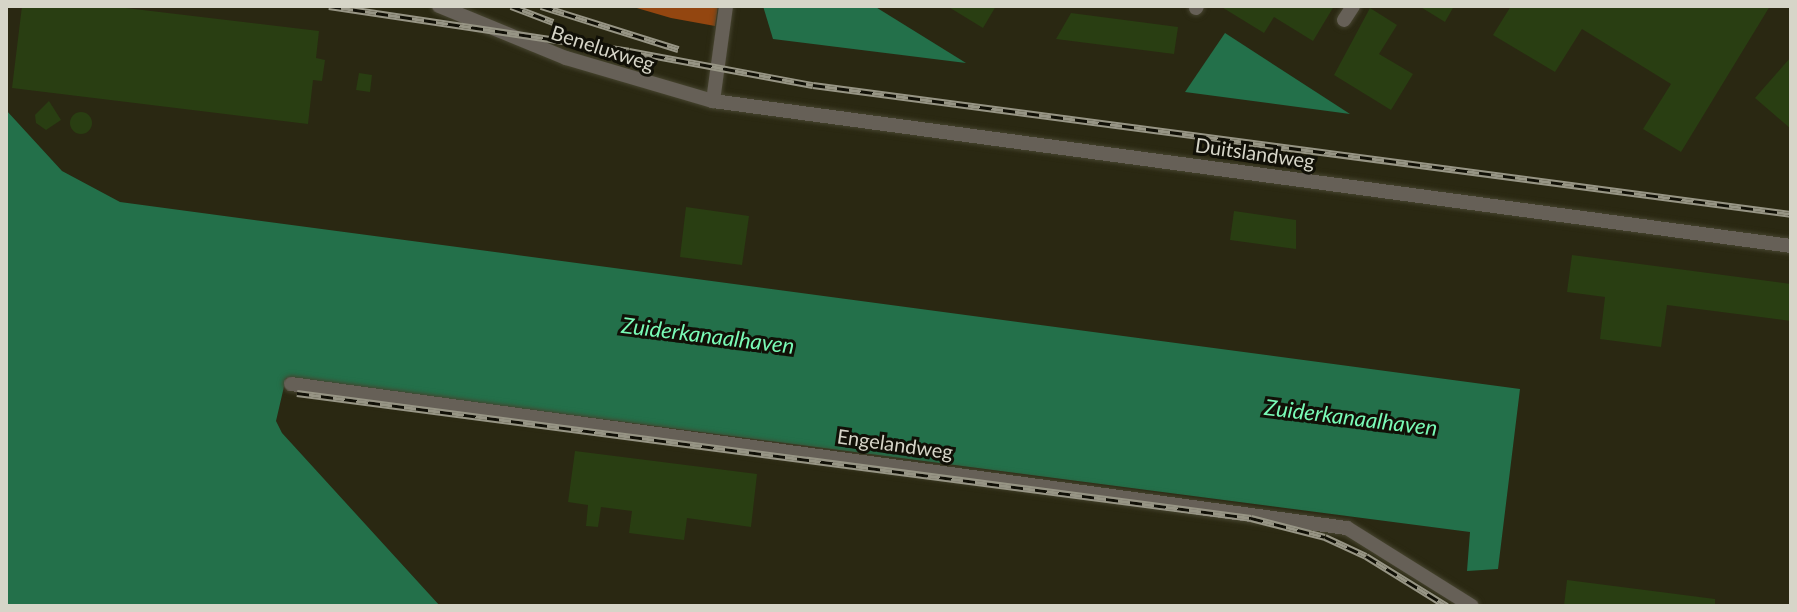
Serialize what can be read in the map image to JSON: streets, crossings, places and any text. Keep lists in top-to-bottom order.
{
  "streets": {
    "street": ["Beneluxweg", "Duitslandweg", "Engelandweg"]
  },
  "crossings": [
    ["Beneluxweg", "Duitslandweg"]
  ],
  "water": ["Zuiderkanaalhaven"]
}
